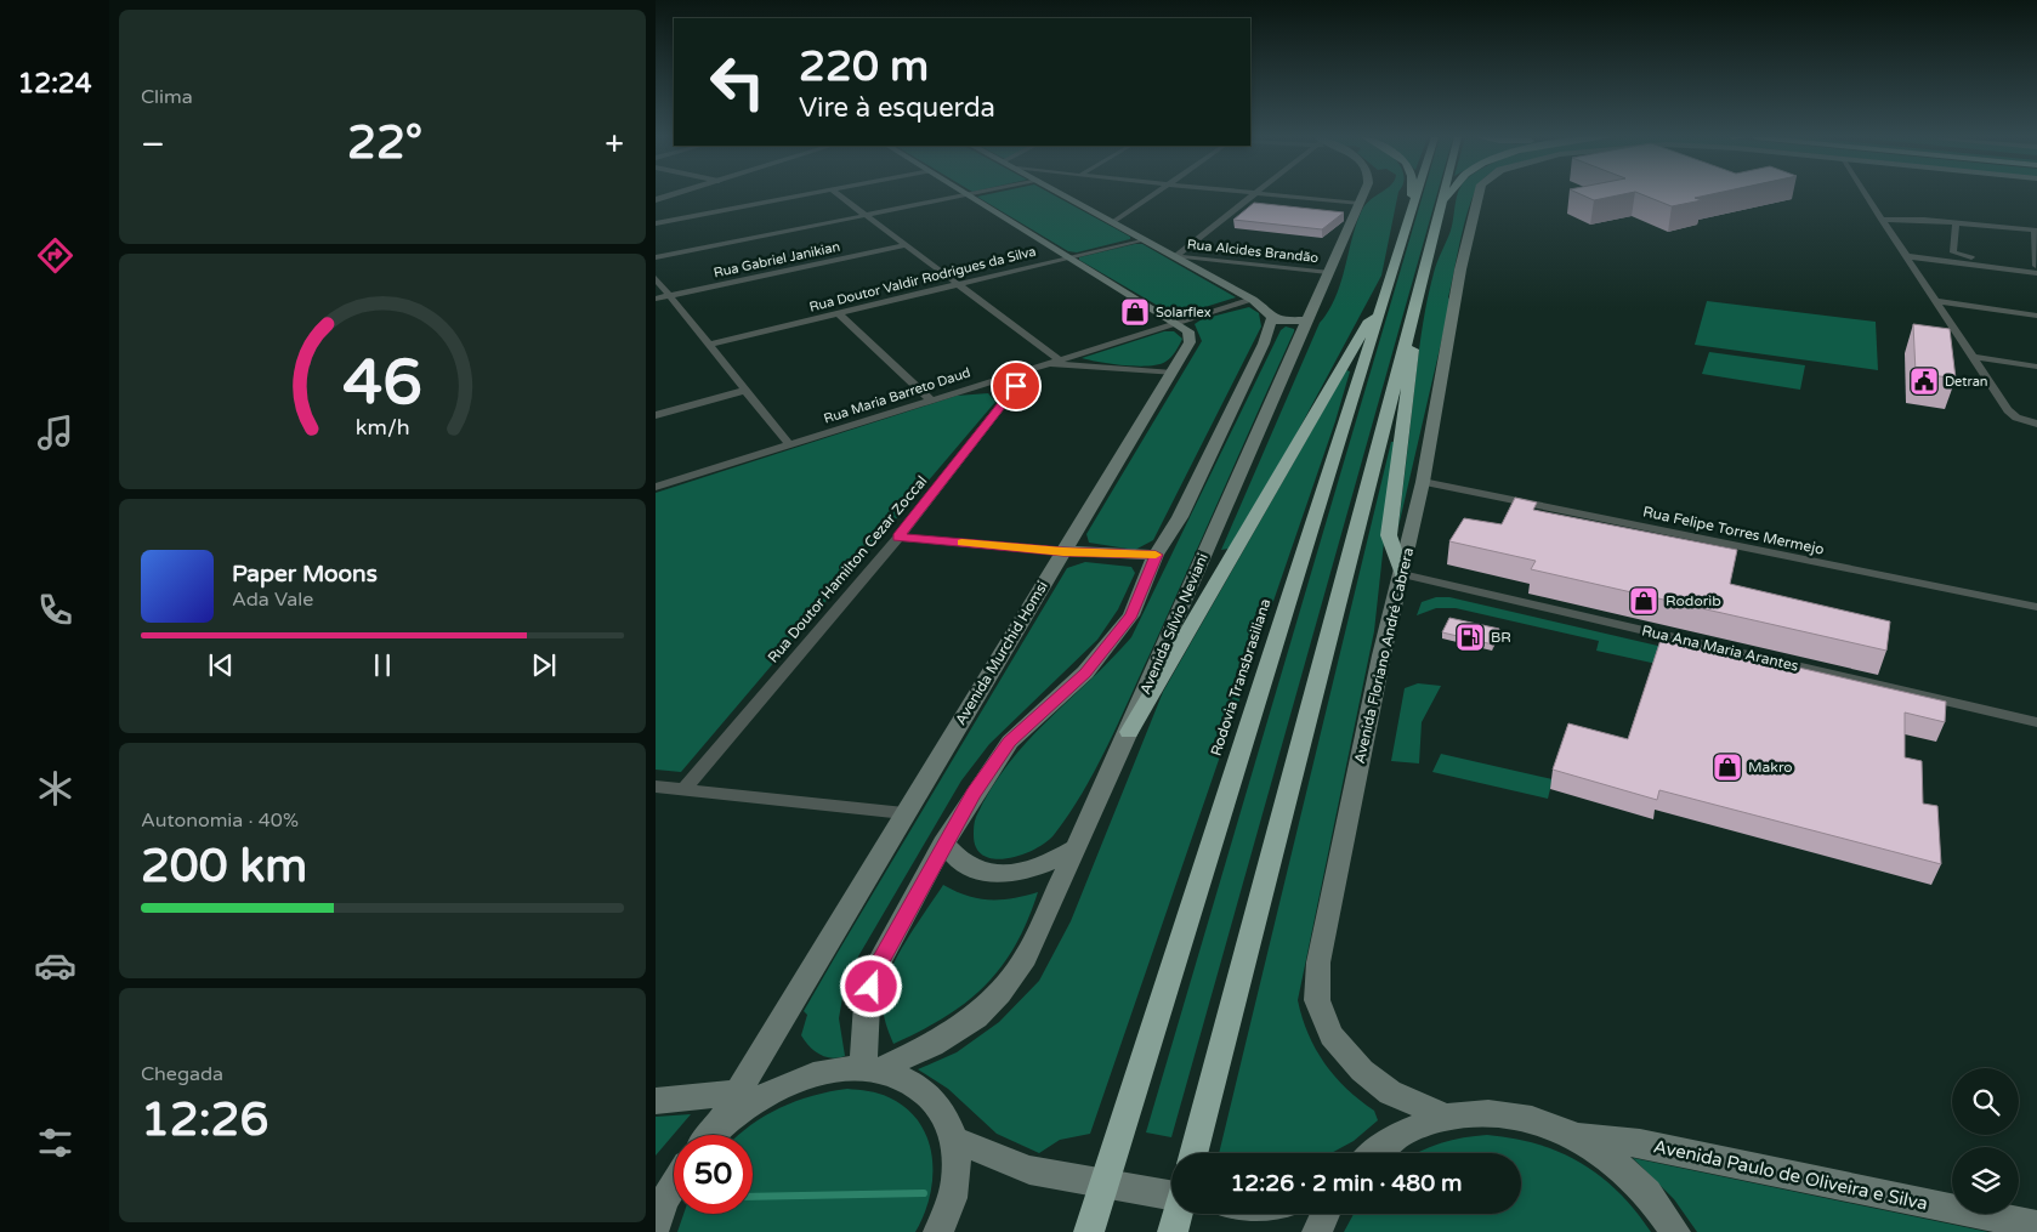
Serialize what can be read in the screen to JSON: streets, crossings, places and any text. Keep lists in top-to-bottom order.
{
  "streets": {
    "highway": ["Rodovia Transbrasiliana"],
    "main road": [
      "Avenida Sílvio Neviani",
      "Avenida Murchid Homsi",
      "Avenida Floriano André Cabrera",
      "Avenida Paulo de Oliveira e Silva"
    ],
    "street": [
      "Rua Alcides Brandão",
      "Rua Gabriel Janikian",
      "Rua Doutor Valdir Rodrigues da Silva",
      "Rua Maria Barreto Daud",
      "Rua Felipe Torres Mermejo",
      "Rua Doutor Hamilton Cezar Zoccal",
      "Rua Ana Maria Arantes"
    ]
  },
  "crossings": [
    ["Rua Alcides Brandão", "Avenida Sílvio Neviani"],
    ["Rua Maria Barreto Daud", "Rua Doutor Hamilton Cezar Zoccal"],
    ["Rua Maria Barreto Daud", "Avenida Murchid Homsi"],
    ["Rua Felipe Torres Mermejo", "Avenida Floriano André Cabrera"],
    ["Rua Ana Maria Arantes", "Avenida Floriano André Cabrera"]
  ],
  "places": {
    "shop": ["Solarflex", "Rodorib", "Makro"],
    "public building": ["Detran"],
    "fuel station": ["BR"]
  },
  "page": {
    "tabs": "12:24",
    "tile": [
      "Clima",
      ["Autonomia · 40%", "200 km"],
      ["Chegada", "12:26"]
    ],
    "turn": ["220 m", "Vire à esquerda"],
    "heat": ["−", "22°", "+"],
    "song": ["Paper Moons", "Ada Vale"],
    "limit": "50",
    "trip": "12:26 · 2 min · 480 m",
    "gauge": ["46", "km/h"]
  }
}
